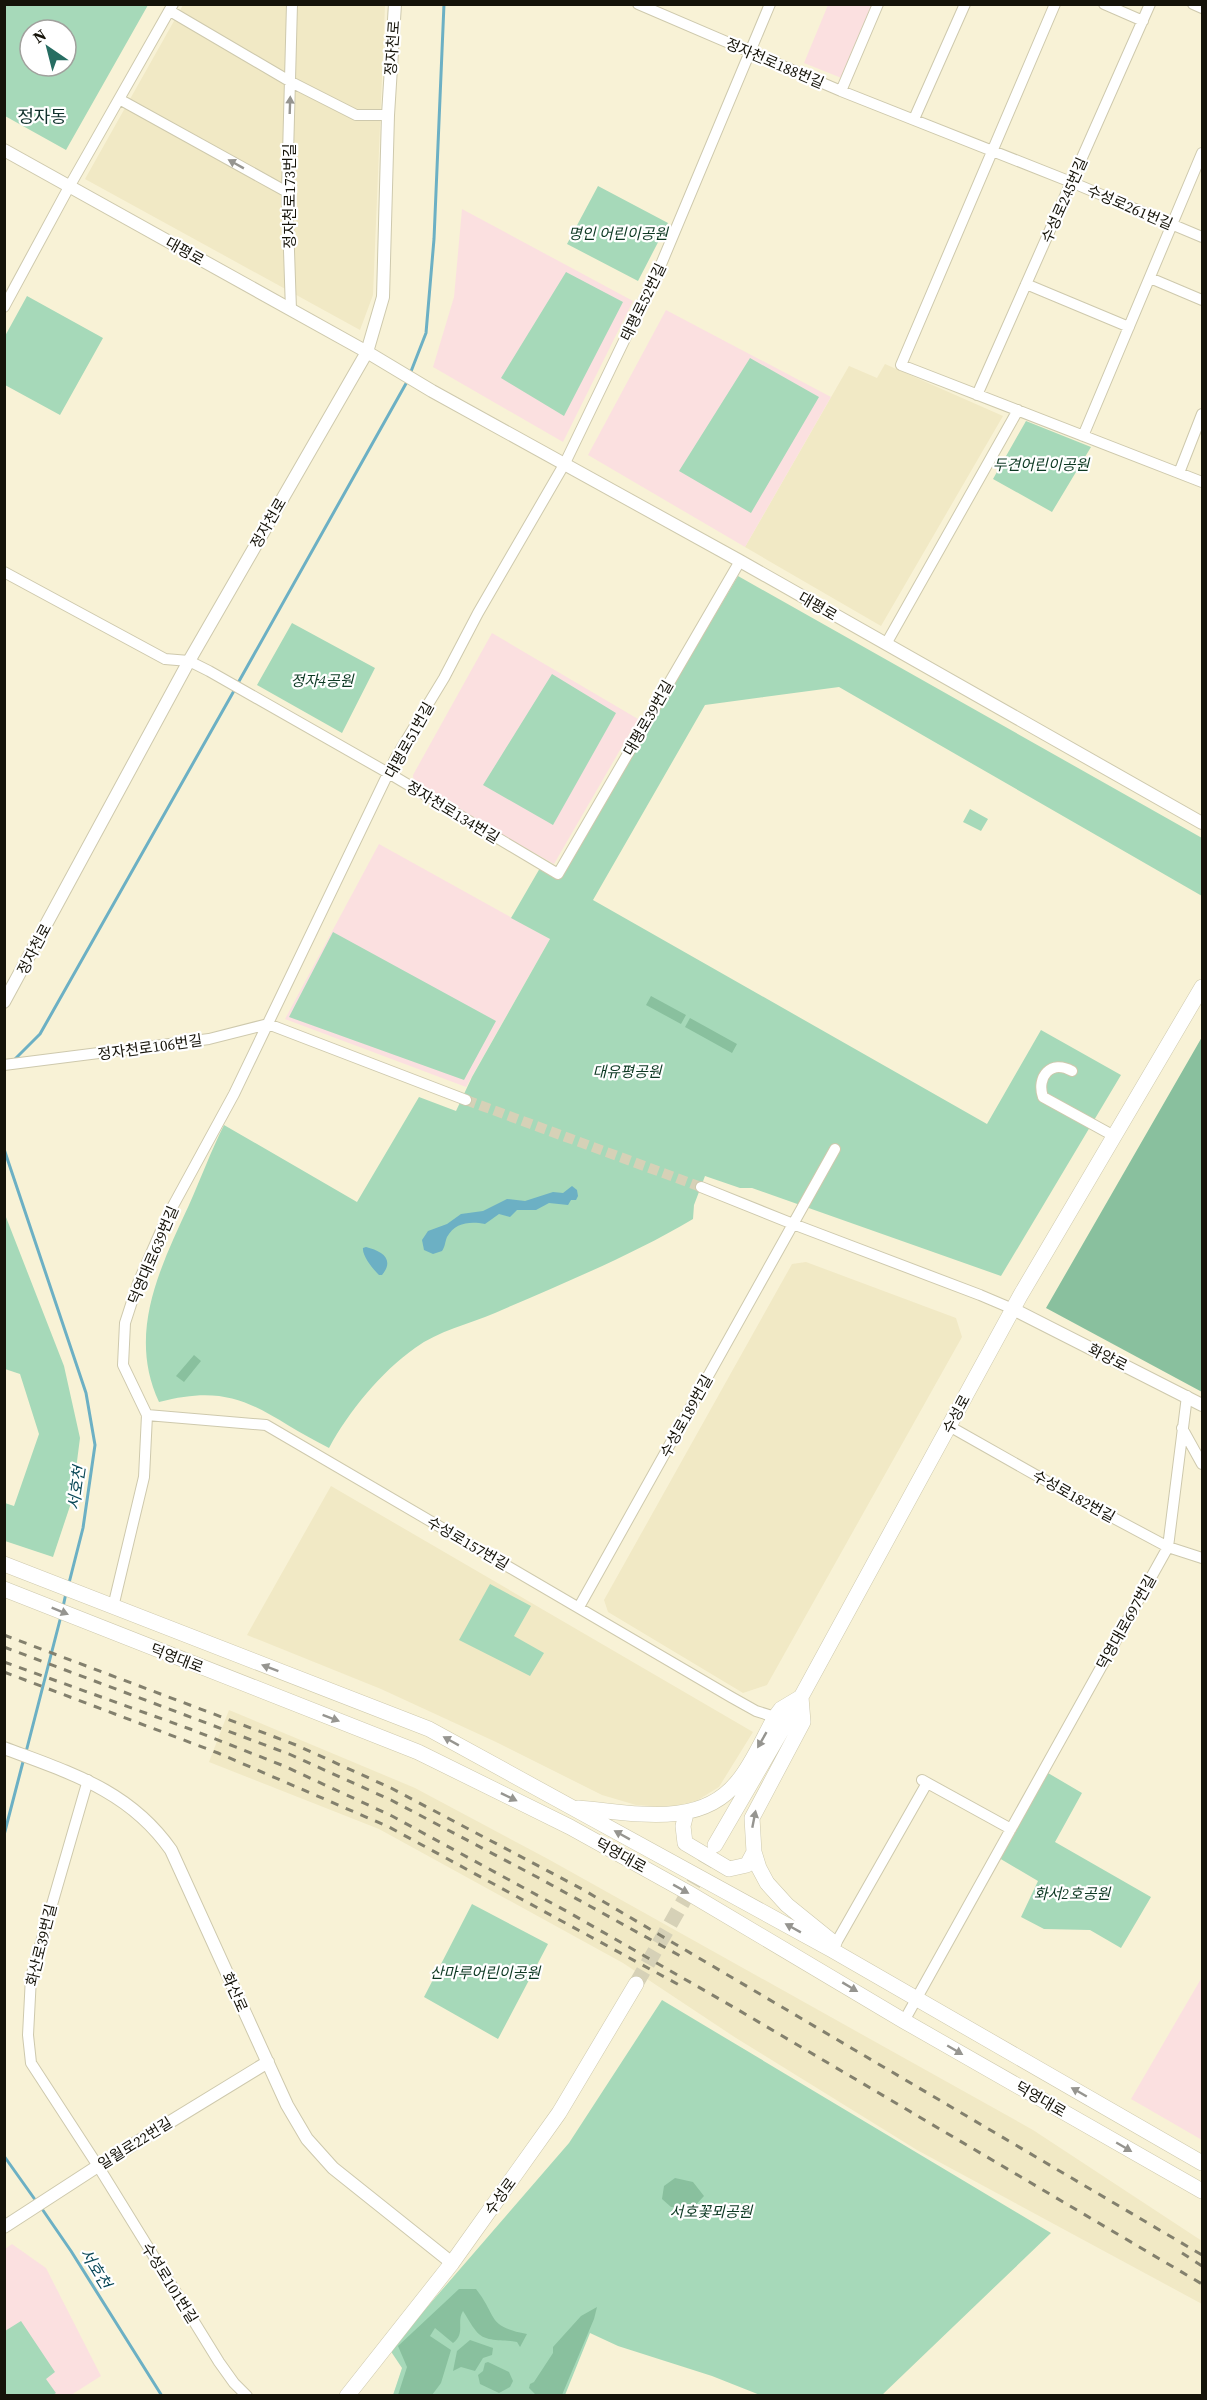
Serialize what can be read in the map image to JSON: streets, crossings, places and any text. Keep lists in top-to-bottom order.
{
  "streets": {
    "main road": ["수성로", "덕영대로"],
    "street": [
      "정자천로",
      "정자천로188번길",
      "정자천로173번길",
      "수성로245번길",
      "수성로261번길",
      "대평로",
      "태평로52번길",
      "대평로39번길",
      "대평로51번길",
      "정자천로134번길",
      "정자천로106번길",
      "덕영대로639번길",
      "화양로",
      "수성로189번길",
      "수성로182번길",
      "수성로157번길",
      "덕영대로697번길",
      "화산로39번길",
      "화산로",
      "일월로22번길",
      "수성로101번길"
    ]
  },
  "crossings": [
    ["정자천로", "대평로"],
    ["정자천로", "정자천로134번길"],
    ["정자천로188번길", "수성로261번길"],
    ["정자천로188번길", "태평로52번길"],
    ["정자천로173번길", "대평로"],
    ["수성로245번길", "수성로261번길"],
    ["대평로", "태평로52번길"],
    ["대평로", "대평로39번길"],
    ["대평로", "대평로51번길"],
    ["태평로52번길", "대평로51번길"],
    ["대평로39번길", "정자천로134번길"],
    ["대평로51번길", "정자천로134번길"],
    ["대평로51번길", "정자천로106번길"],
    ["대평로51번길", "덕영대로639번길"],
    ["정자천로106번길", "덕영대로639번길"],
    ["덕영대로639번길", "수성로157번길"],
    ["덕영대로639번길", "덕영대로"],
    ["화양로", "수성로"],
    ["화양로", "덕영대로697번길"],
    ["수성로", "수성로182번길"],
    ["수성로", "화산로"],
    ["수성로189번길", "수성로157번길"],
    ["수성로182번길", "덕영대로697번길"],
    ["덕영대로697번길", "덕영대로"],
    ["화산로39번길", "화산로"],
    ["화산로39번길", "일월로22번길"],
    ["화산로39번길", "수성로101번길"],
    ["화산로", "일월로22번길"],
    ["일월로22번길", "수성로101번길"]
  ],
  "one_way": ["정자천로173번길"],
  "districts": ["정자동"],
  "water": ["서호천"],
  "parks": [
    "명인 어린이공원",
    "두견어린이공원",
    "정자4공원",
    "대유평공원",
    "화서2호공원",
    "산마루어린이공원",
    "서호꽃뫼공원"
  ],
  "north": "top left"
}
